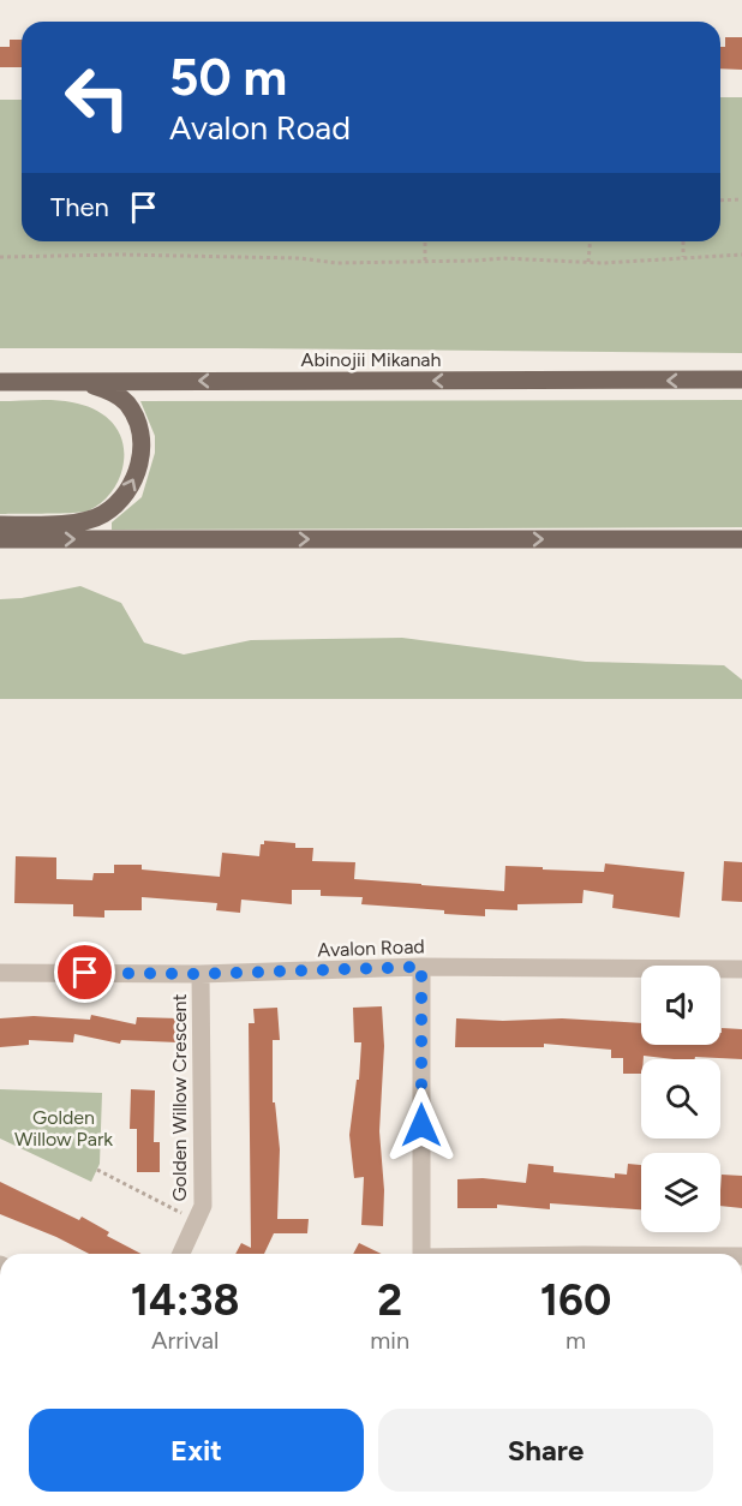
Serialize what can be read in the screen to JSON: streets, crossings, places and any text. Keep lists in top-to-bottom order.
{
  "streets": {
    "main road": ["Abinojii Mikanah"],
    "street": ["Avalon Road", "Golden Willow Crescent"]
  },
  "crossings": [
    ["Avalon Road", "Golden Willow Crescent"]
  ],
  "parks": ["Golden Willow Park"],
  "page": {
    "turn": ["50 m", "Avalon Road"],
    "then": "Then",
    "eta": [
      "14:38",
      "Arrival",
      "2",
      "min",
      "160",
      "m"
    ],
    "buttons": ["Exit", "Share"]
  }
}
